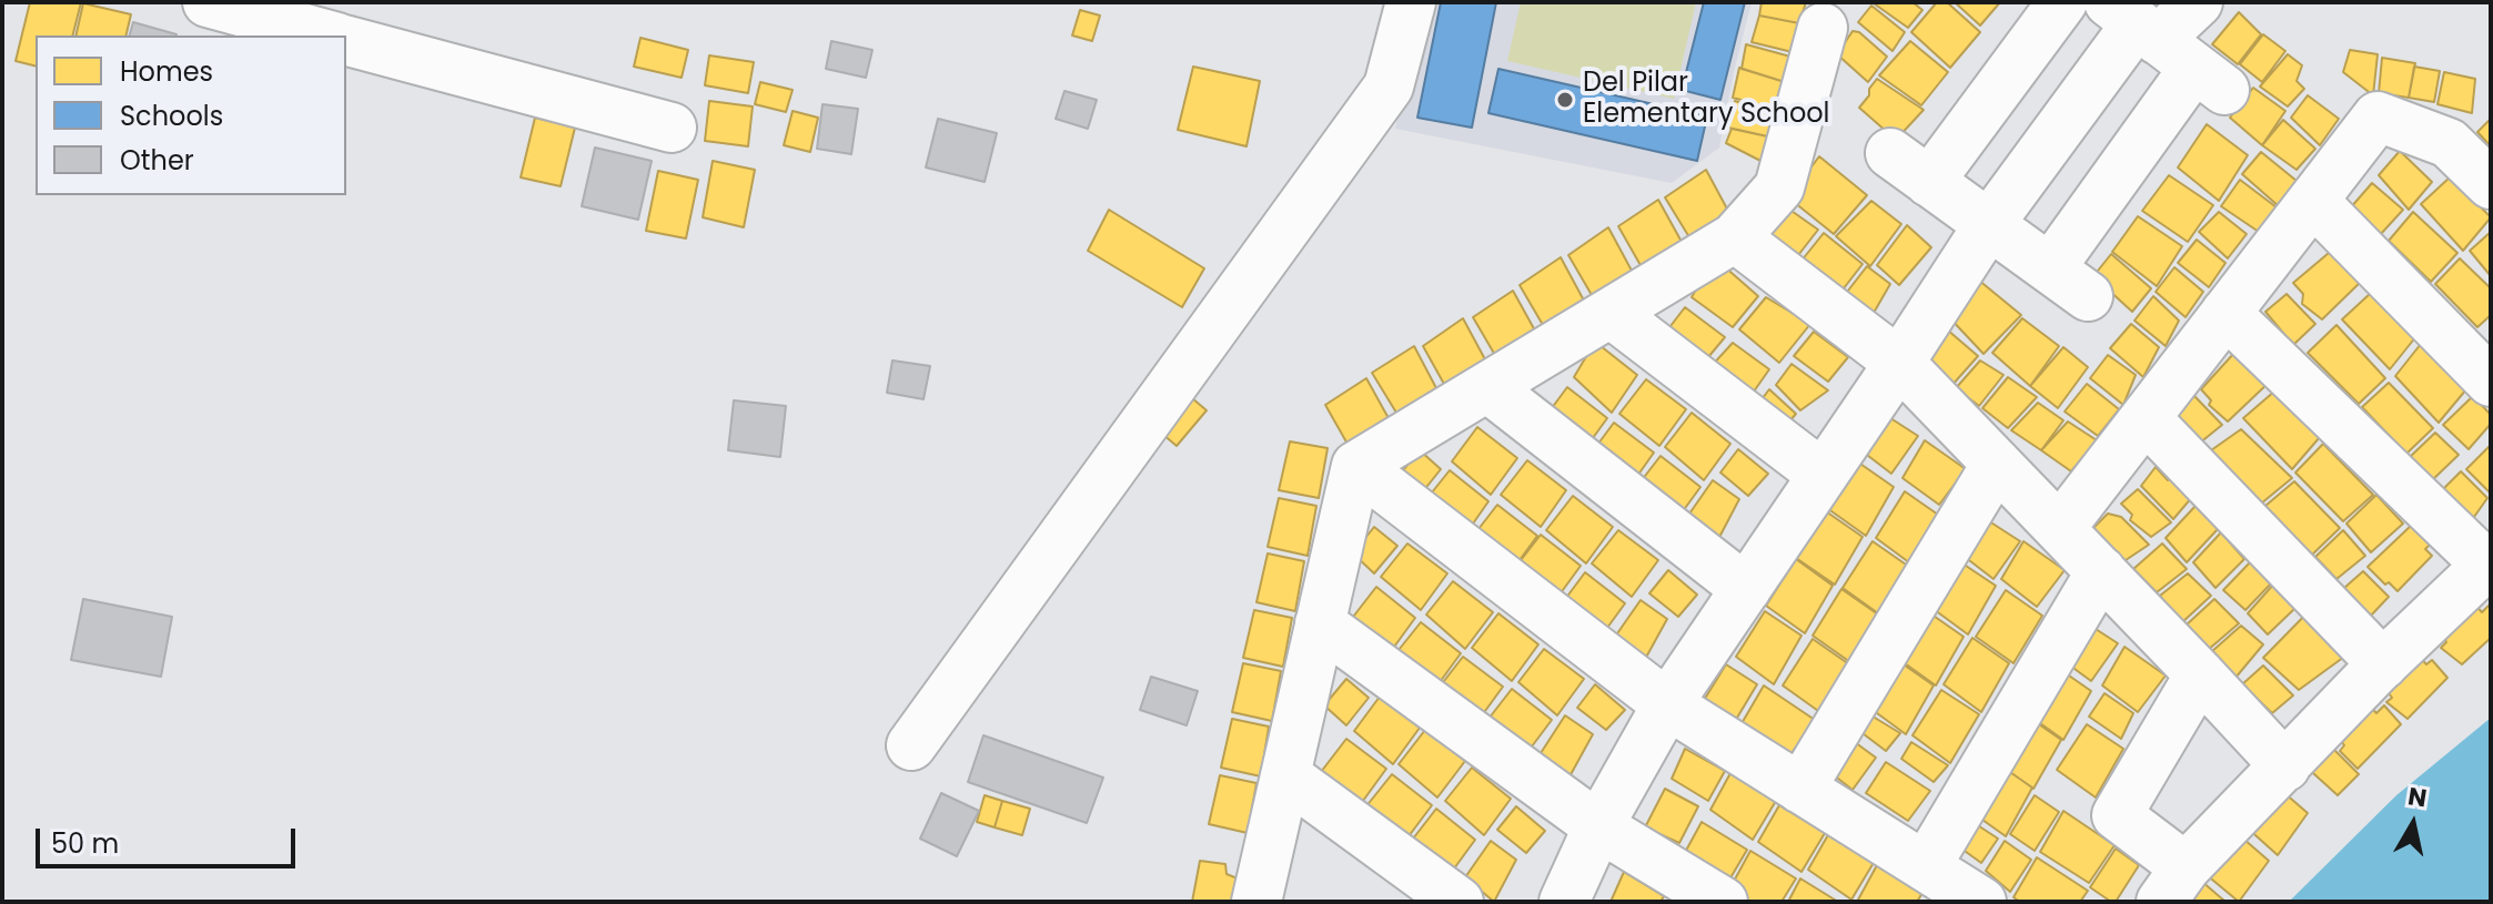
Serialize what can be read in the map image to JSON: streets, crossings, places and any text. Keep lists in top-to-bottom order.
{
  "places": ["Del Pilar Elementary School"],
  "legend": ["Homes", "Schools", "Other"],
  "scale_bar": "50 m",
  "north": "top"
}
